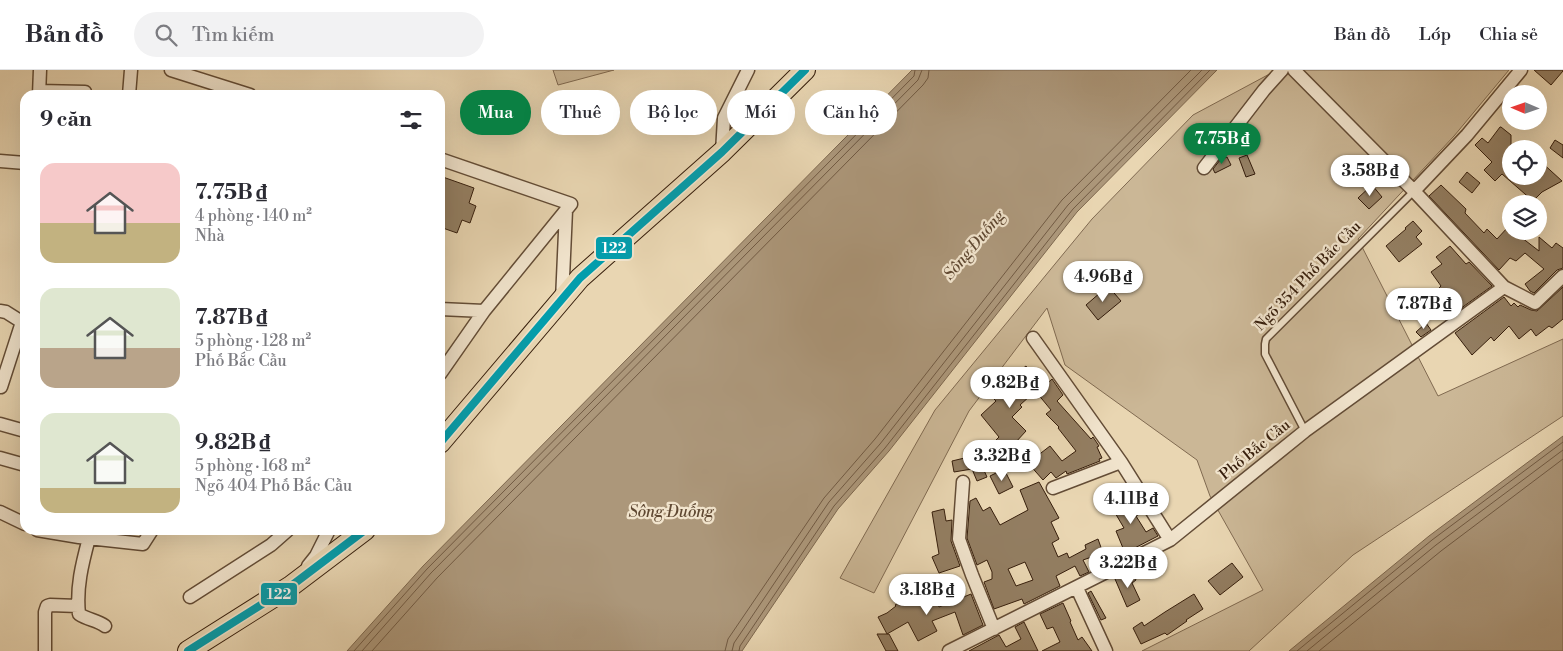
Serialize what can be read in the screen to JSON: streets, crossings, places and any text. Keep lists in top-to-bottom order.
{
  "streets": {
    "street": ["Ngõ 354 Phố Bắc Cầu", "Phố Bắc Cầu"]
  },
  "crossings": [
    ["Ngõ 354 Phố Bắc Cầu", "Phố Bắc Cầu"]
  ],
  "water": ["Sông Đuống"],
  "lines": ["transit line 122"],
  "north": "left",
  "page": {
    "header": "Bản đồ",
    "search": "Tìm kiếm",
    "nav": ["Bản đồ", "Lớp", "Chia sẻ"],
    "chip": [
      "Mua",
      "Thuê",
      "Bộ lọc",
      "Mới",
      "Căn hộ"
    ],
    "heading": "9 căn",
    "price": [
      "7.75B ₫",
      "3.58B ₫",
      "4.96B ₫",
      "7.87B ₫",
      "9.82B ₫",
      "3.32B ₫",
      "4.11B ₫",
      "3.22B ₫",
      "3.18B ₫"
    ],
    "list": [
      {
        "name": "7.75B ₫",
        "note": "4 phòng · 140 m² · Nhà"
      },
      {
        "name": "7.87B ₫",
        "note": "5 phòng · 128 m² · Phố Bắc Cầu"
      },
      {
        "name": "9.82B ₫",
        "note": "5 phòng · 168 m² · Ngõ 404 Phố Bắc Cầu"
      }
    ]
  }
}
